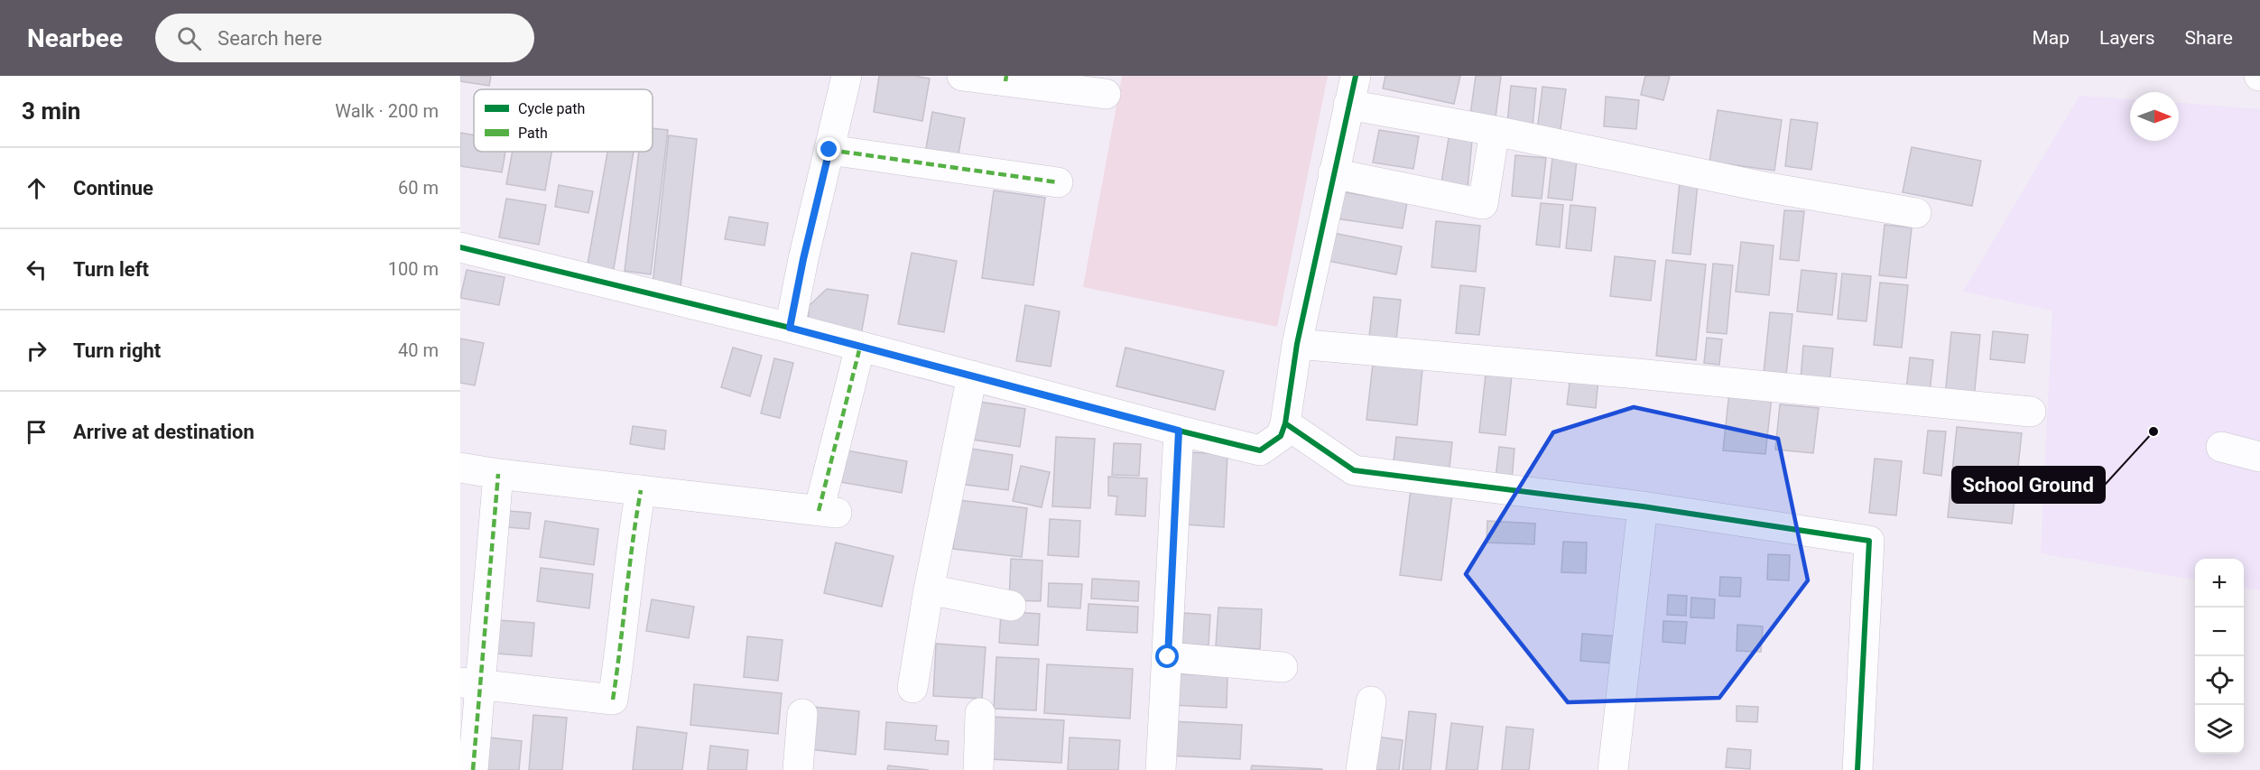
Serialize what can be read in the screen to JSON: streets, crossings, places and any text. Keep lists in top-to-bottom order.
{
  "places": ["School Ground"],
  "legend": ["Cycle path", "Path"],
  "north": "right",
  "page": {
    "header": "Nearbee",
    "search": "Search here",
    "nav": ["Map", "Layers", "Share"],
    "heading": ["3 min", "Walk · 200 m"],
    "list": [
      ["Continue", "60 m"],
      ["Turn left", "100 m"],
      ["Turn right", "40 m"],
      "Arrive at destination"
    ],
    "map_buttons": ["+", "−"]
  }
}
